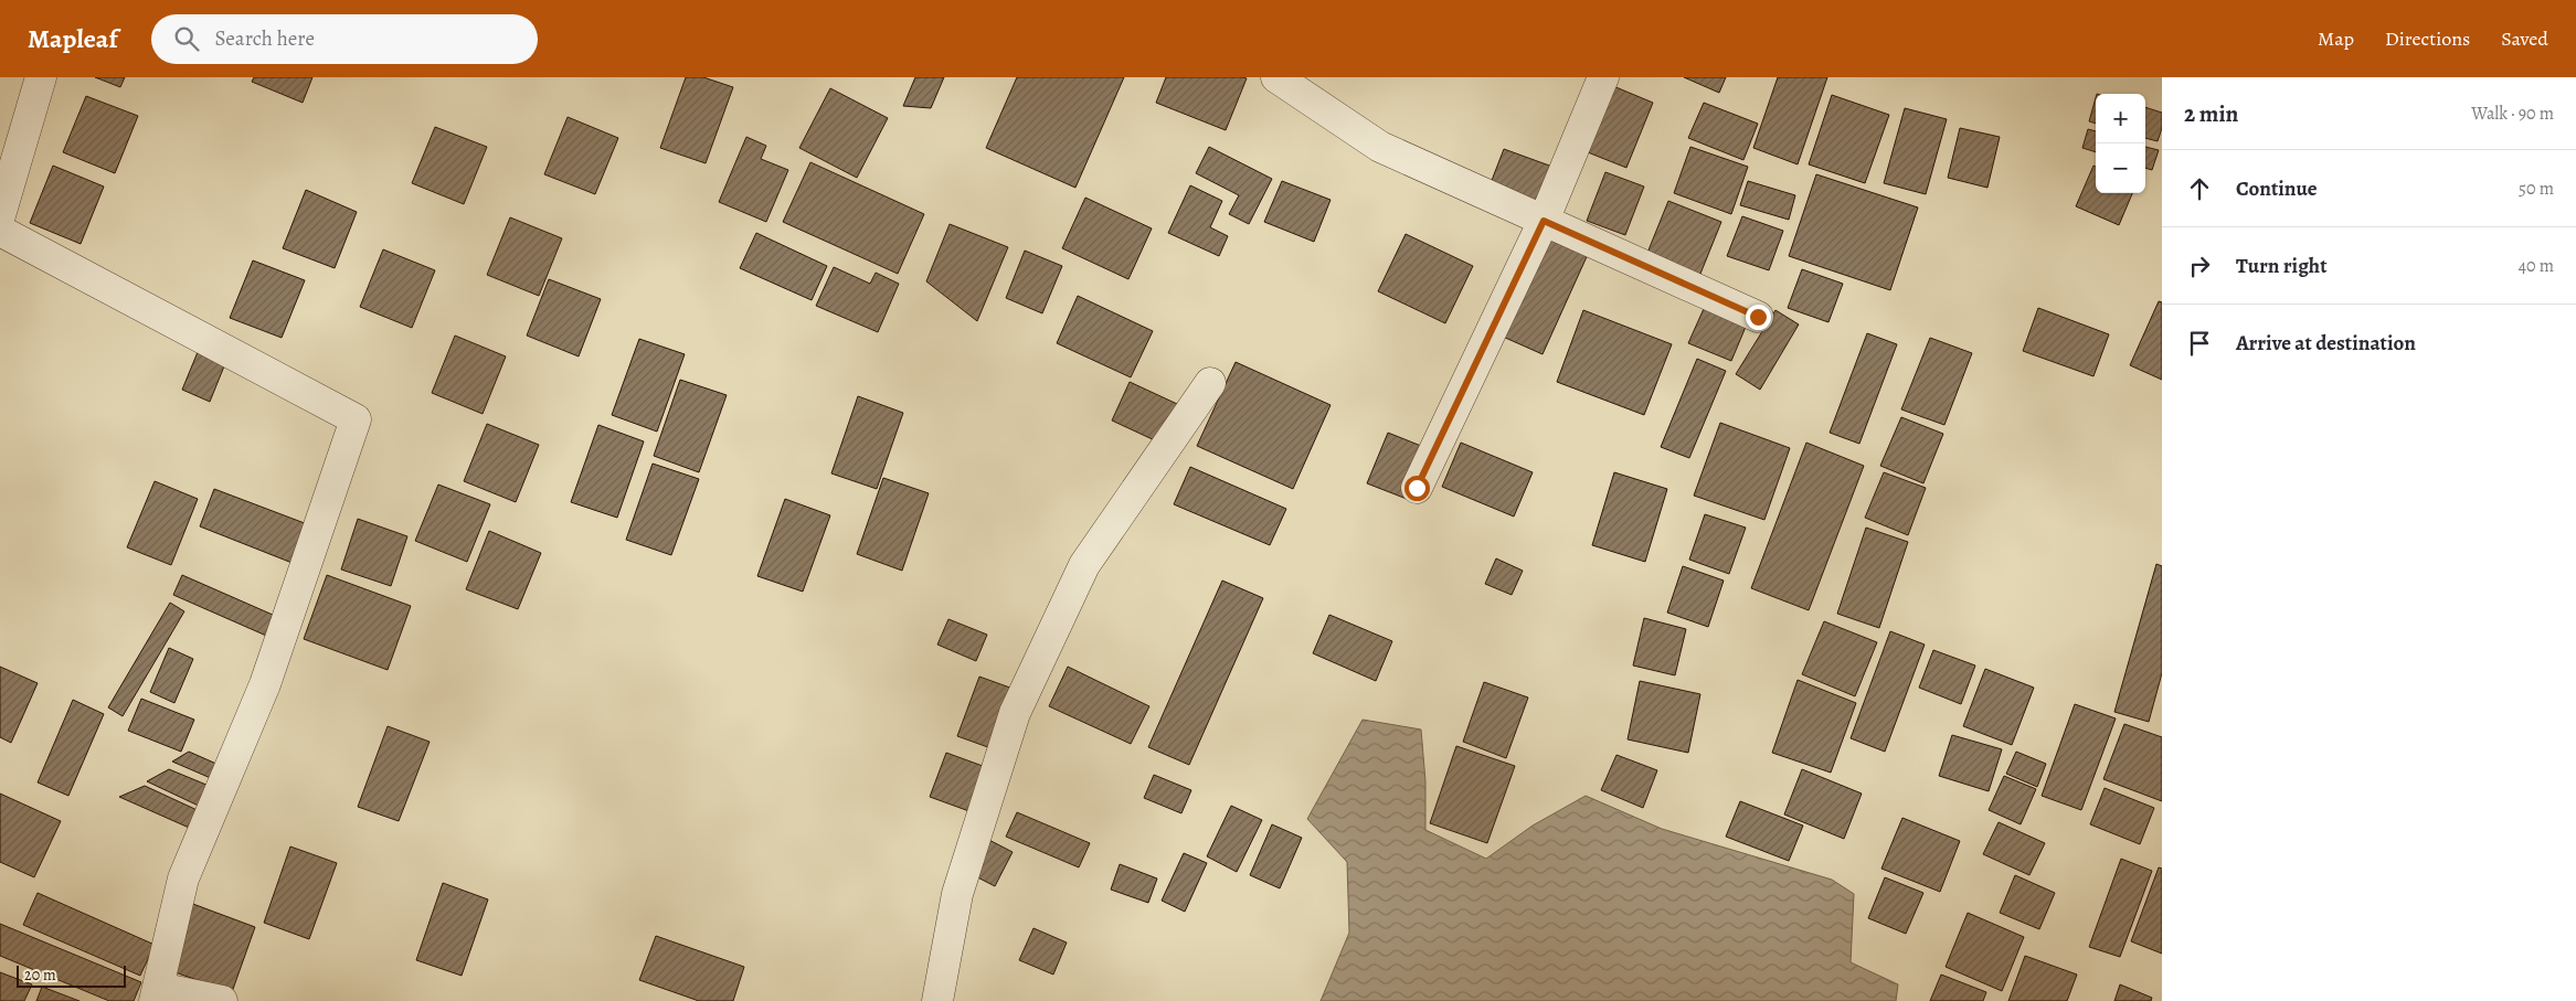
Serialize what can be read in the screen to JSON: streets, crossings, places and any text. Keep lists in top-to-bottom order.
{
  "scale_bar": "20 m",
  "page": {
    "header": "Mapleaf",
    "search": "Search here",
    "nav": ["Map", "Directions", "Saved"],
    "heading": ["2 min", "Walk · 90 m"],
    "map_buttons": ["+", "−"],
    "list": [
      ["Continue", "50 m"],
      ["Turn right", "40 m"],
      "Arrive at destination"
    ],
    "scale": "20 m"
  }
}
